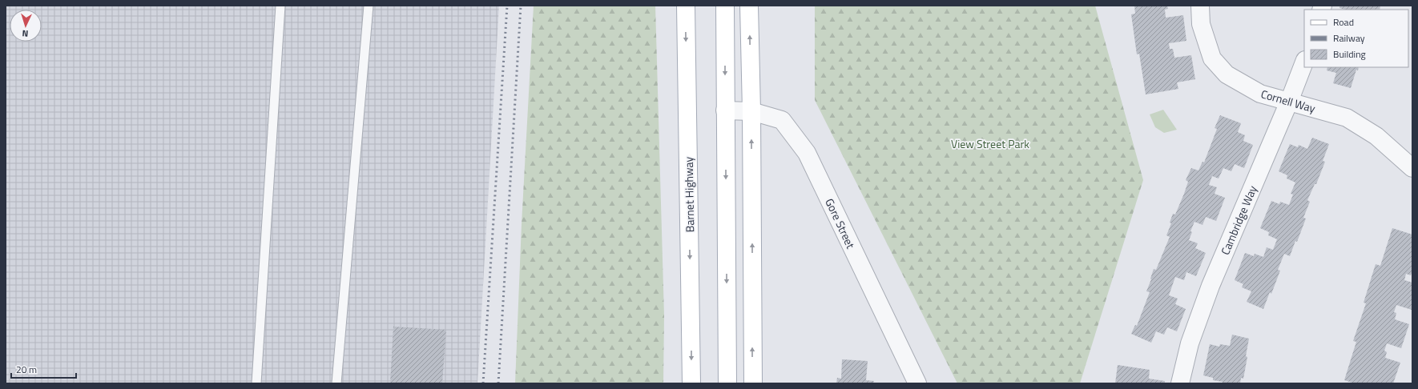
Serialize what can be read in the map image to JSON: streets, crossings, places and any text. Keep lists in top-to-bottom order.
{
  "streets": {
    "main road": ["Barnet Highway"],
    "street": ["Cornell Way", "Cambridge Way", "Gore Street"]
  },
  "crossings": [
    ["Cornell Way", "Cambridge Way"]
  ],
  "parks": ["View Street Park"],
  "legend": ["Road", "Railway", "Building"],
  "scale_bar": "20 m",
  "north": "bottom"
}
